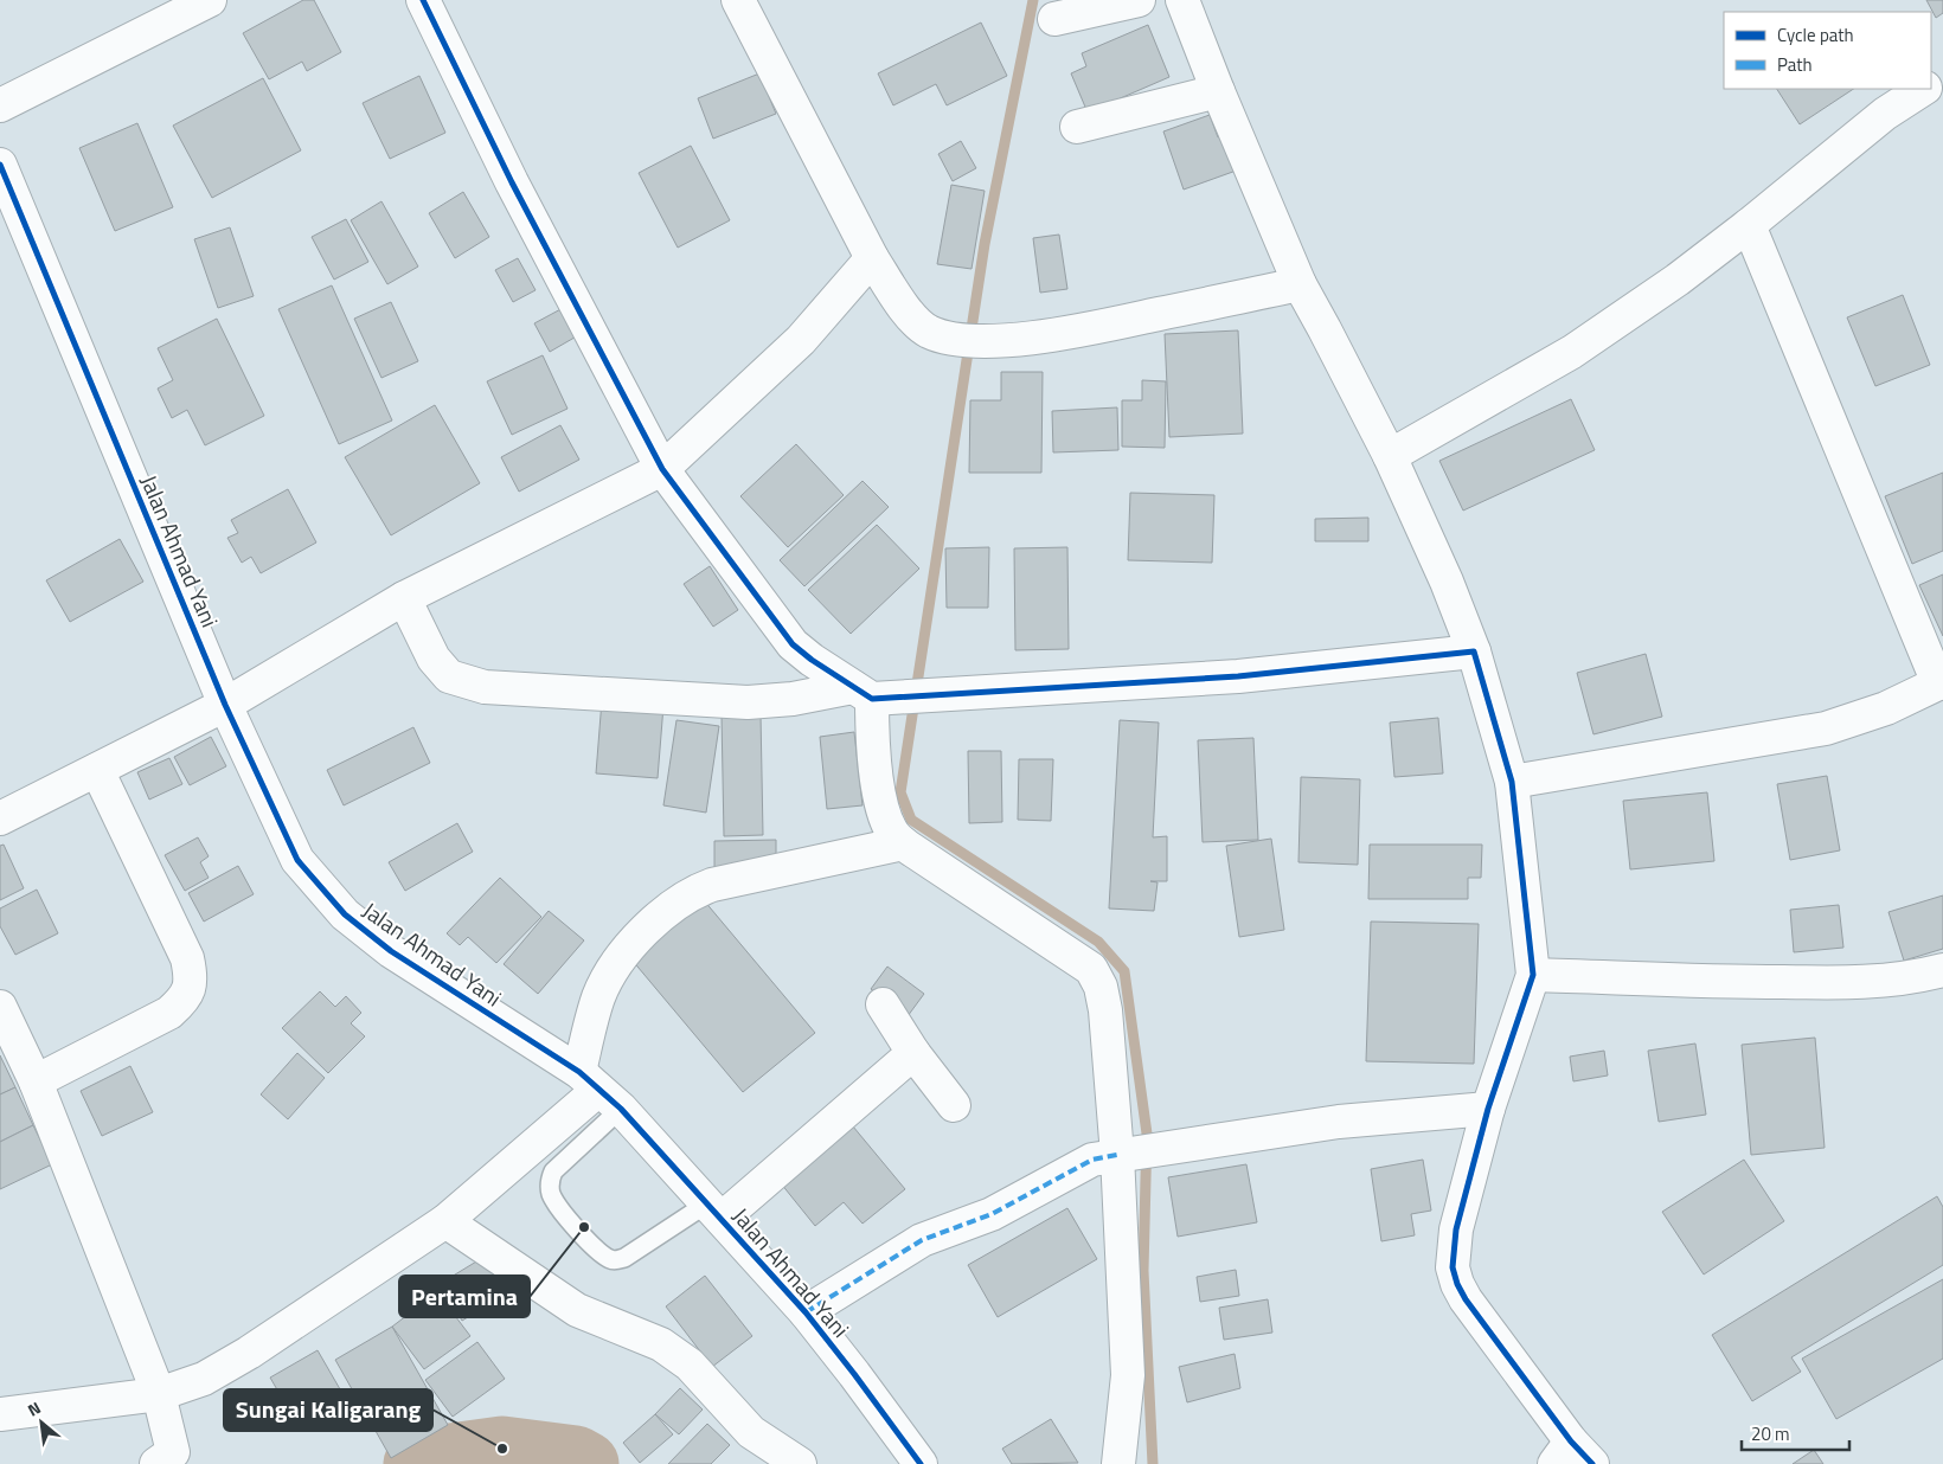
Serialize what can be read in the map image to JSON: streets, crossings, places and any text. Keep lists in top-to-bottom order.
{
  "streets": {
    "street": ["Jalan Ahmad Yani"]
  },
  "places": ["Pertamina", "Sungai Kaligarang"],
  "legend": ["Cycle path", "Path"],
  "scale_bar": "20 m",
  "north": "top left"
}
